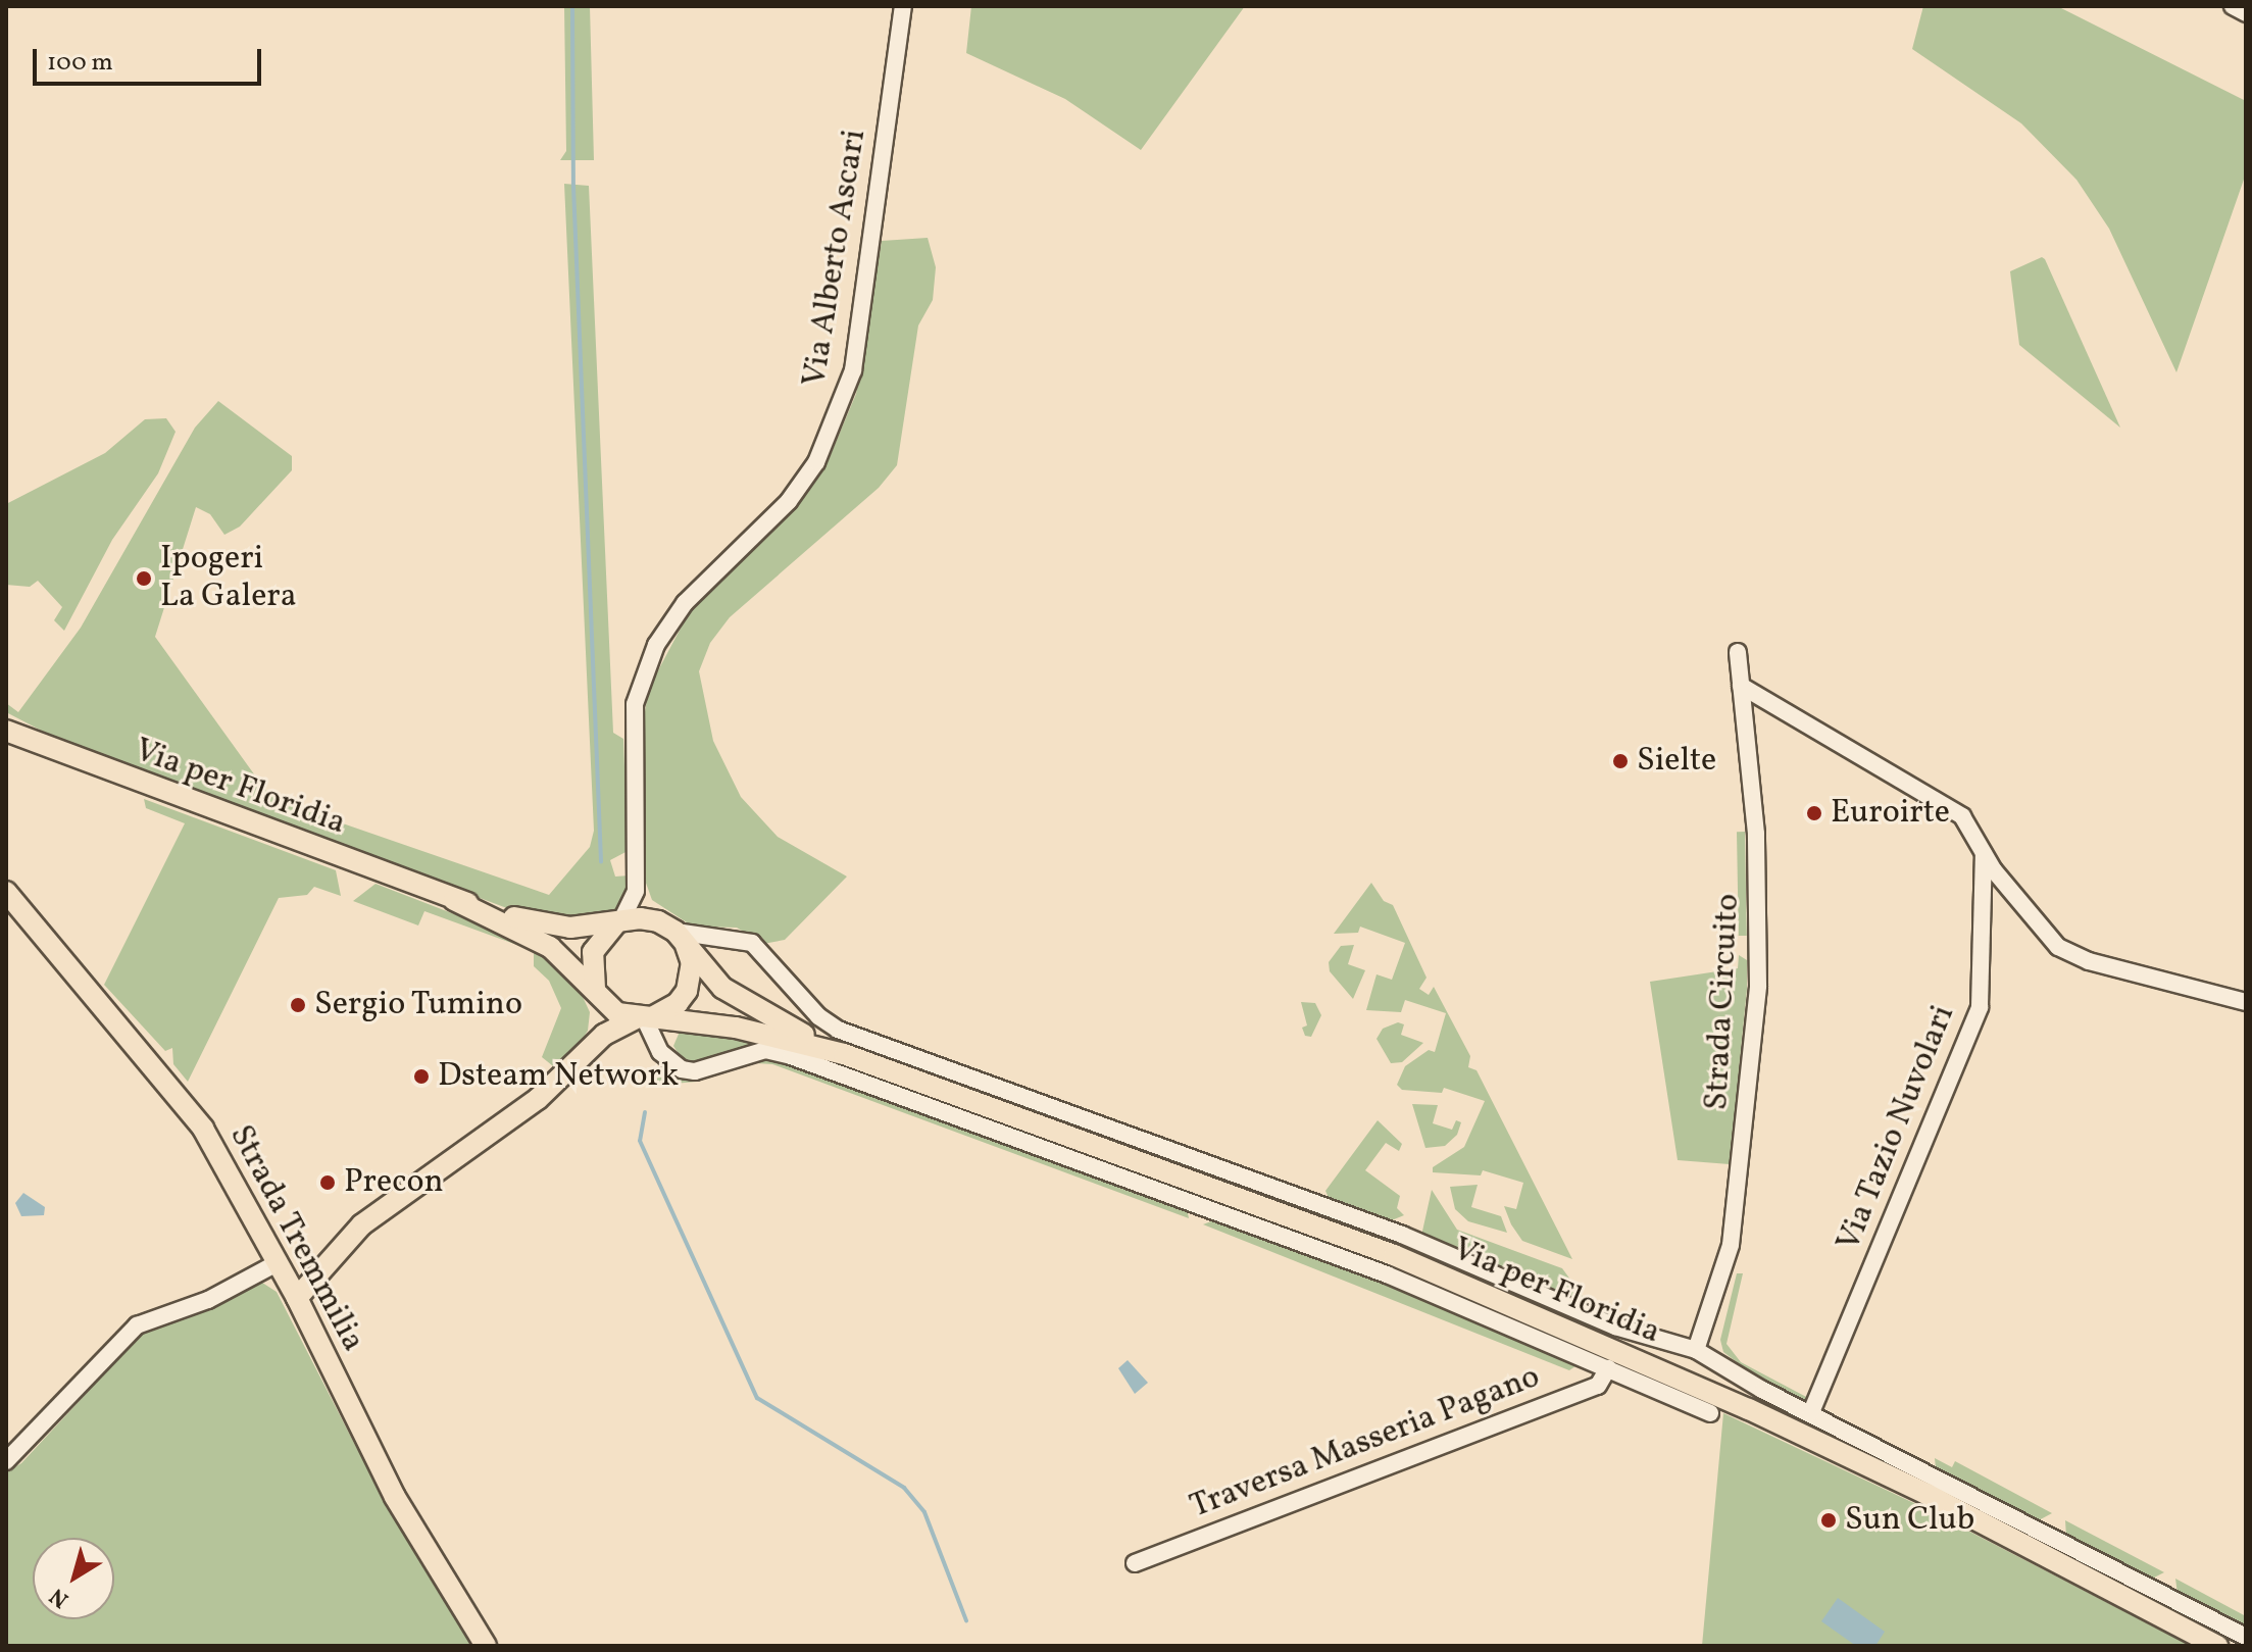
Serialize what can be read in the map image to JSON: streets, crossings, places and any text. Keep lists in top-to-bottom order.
{
  "streets": {
    "main road": ["Via per Floridia", "Strada Tremmilia"],
    "street": [
      "Via Alberto Ascari",
      "Strada Circuito",
      "Via Tazio Nuvolari",
      "Traversa Masseria Pagano"
    ]
  },
  "places": [
    "Ipogeri La Galera",
    "Sielte",
    "Euroirte",
    "Sergio Tumino",
    "Dsteam Network",
    "Precon",
    "Sun Club"
  ],
  "scale_bar": "100 m",
  "north": "bottom left"
}
